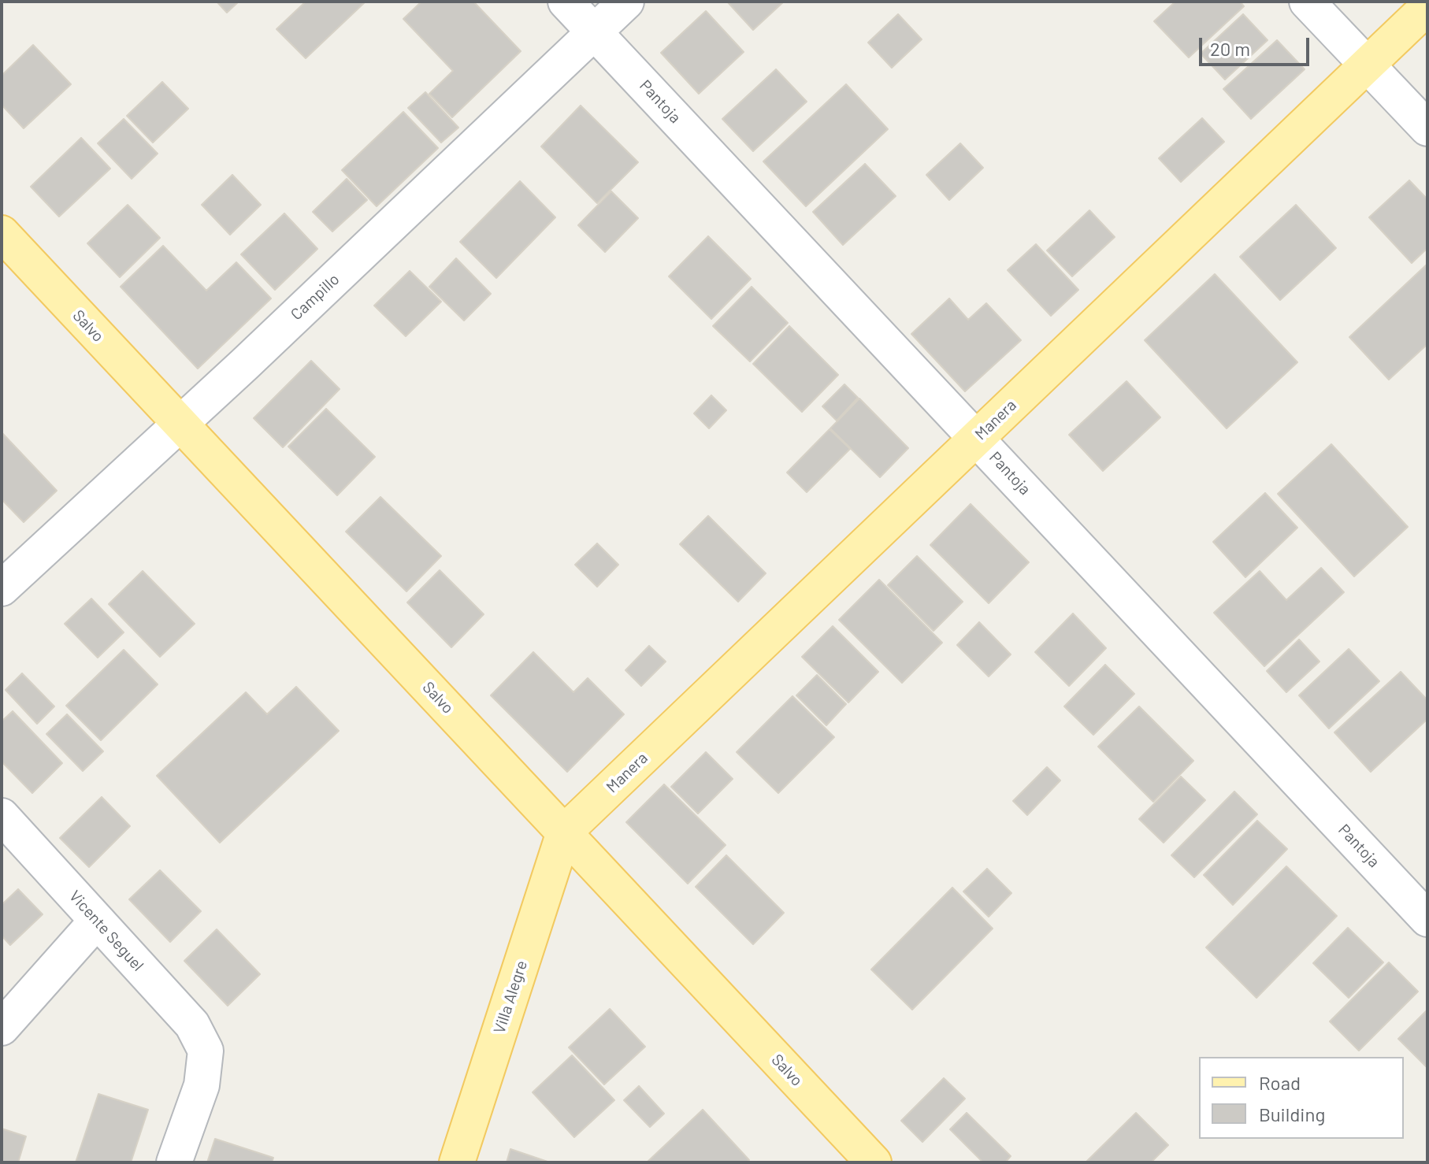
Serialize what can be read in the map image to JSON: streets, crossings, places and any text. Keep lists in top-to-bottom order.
{
  "streets": {
    "main road": ["Salvo", "Manera", "Villa Alegre"],
    "street": ["Pantoja", "Campillo", "Vicente Seguel"]
  },
  "crossings": [
    ["Pantoja", "Campillo"],
    ["Pantoja", "Manera"],
    ["Campillo", "Salvo"],
    ["Salvo", "Manera"],
    ["Salvo", "Villa Alegre"],
    ["Manera", "Villa Alegre"]
  ],
  "legend": ["Road", "Building"],
  "scale_bar": "20 m"
}
